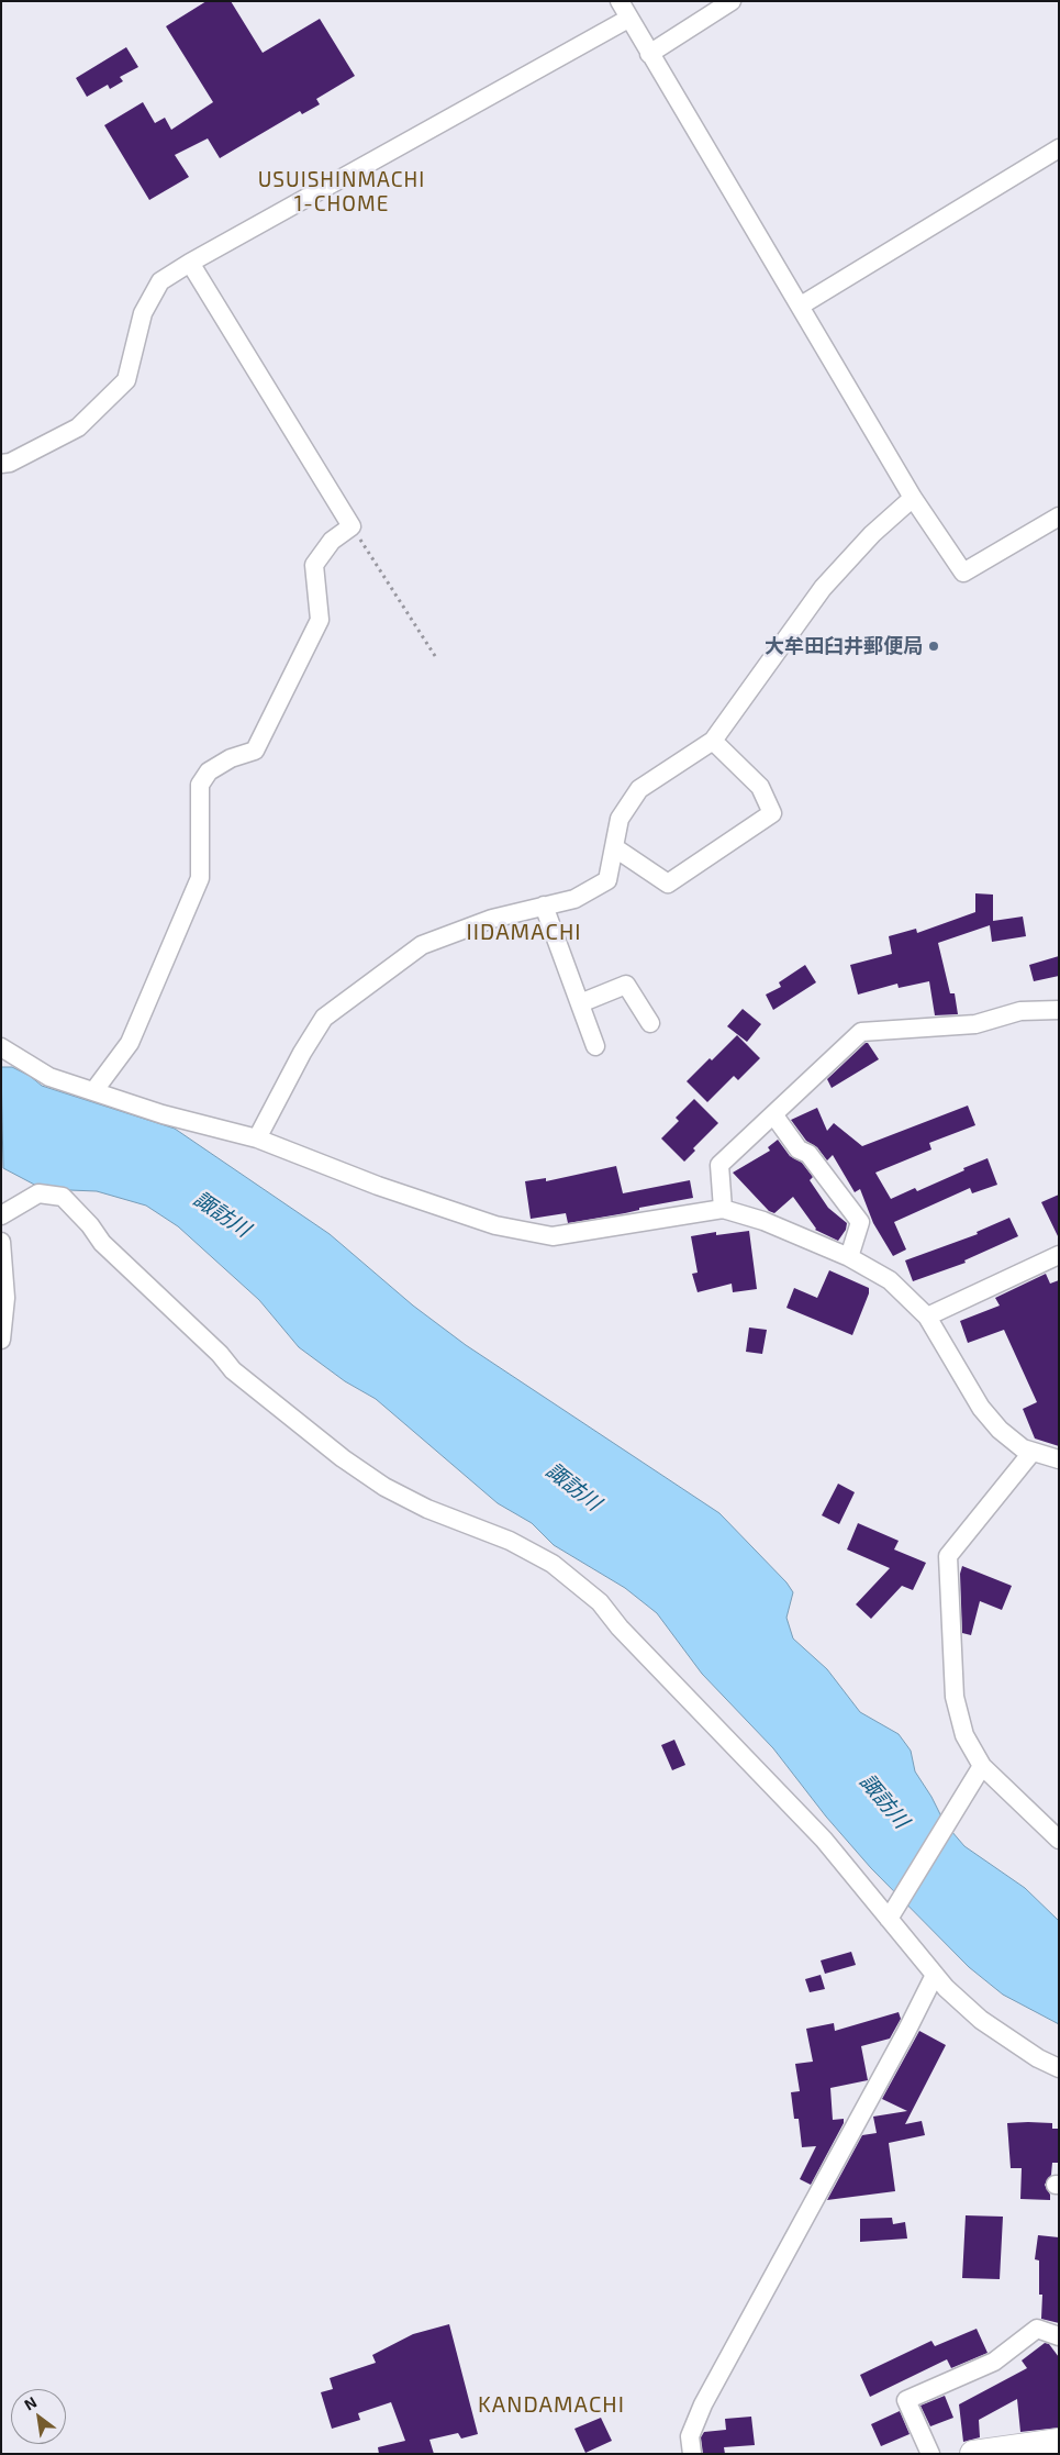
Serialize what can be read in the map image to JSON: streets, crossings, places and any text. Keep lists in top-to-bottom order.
{
  "districts": ["USUISHINMACHI 1-CHOME", "IIDAMACHI", "KANDAMACHI"],
  "water": ["諏訪川"],
  "places": ["大牟田臼井郵便局"],
  "north": "top left"
}
